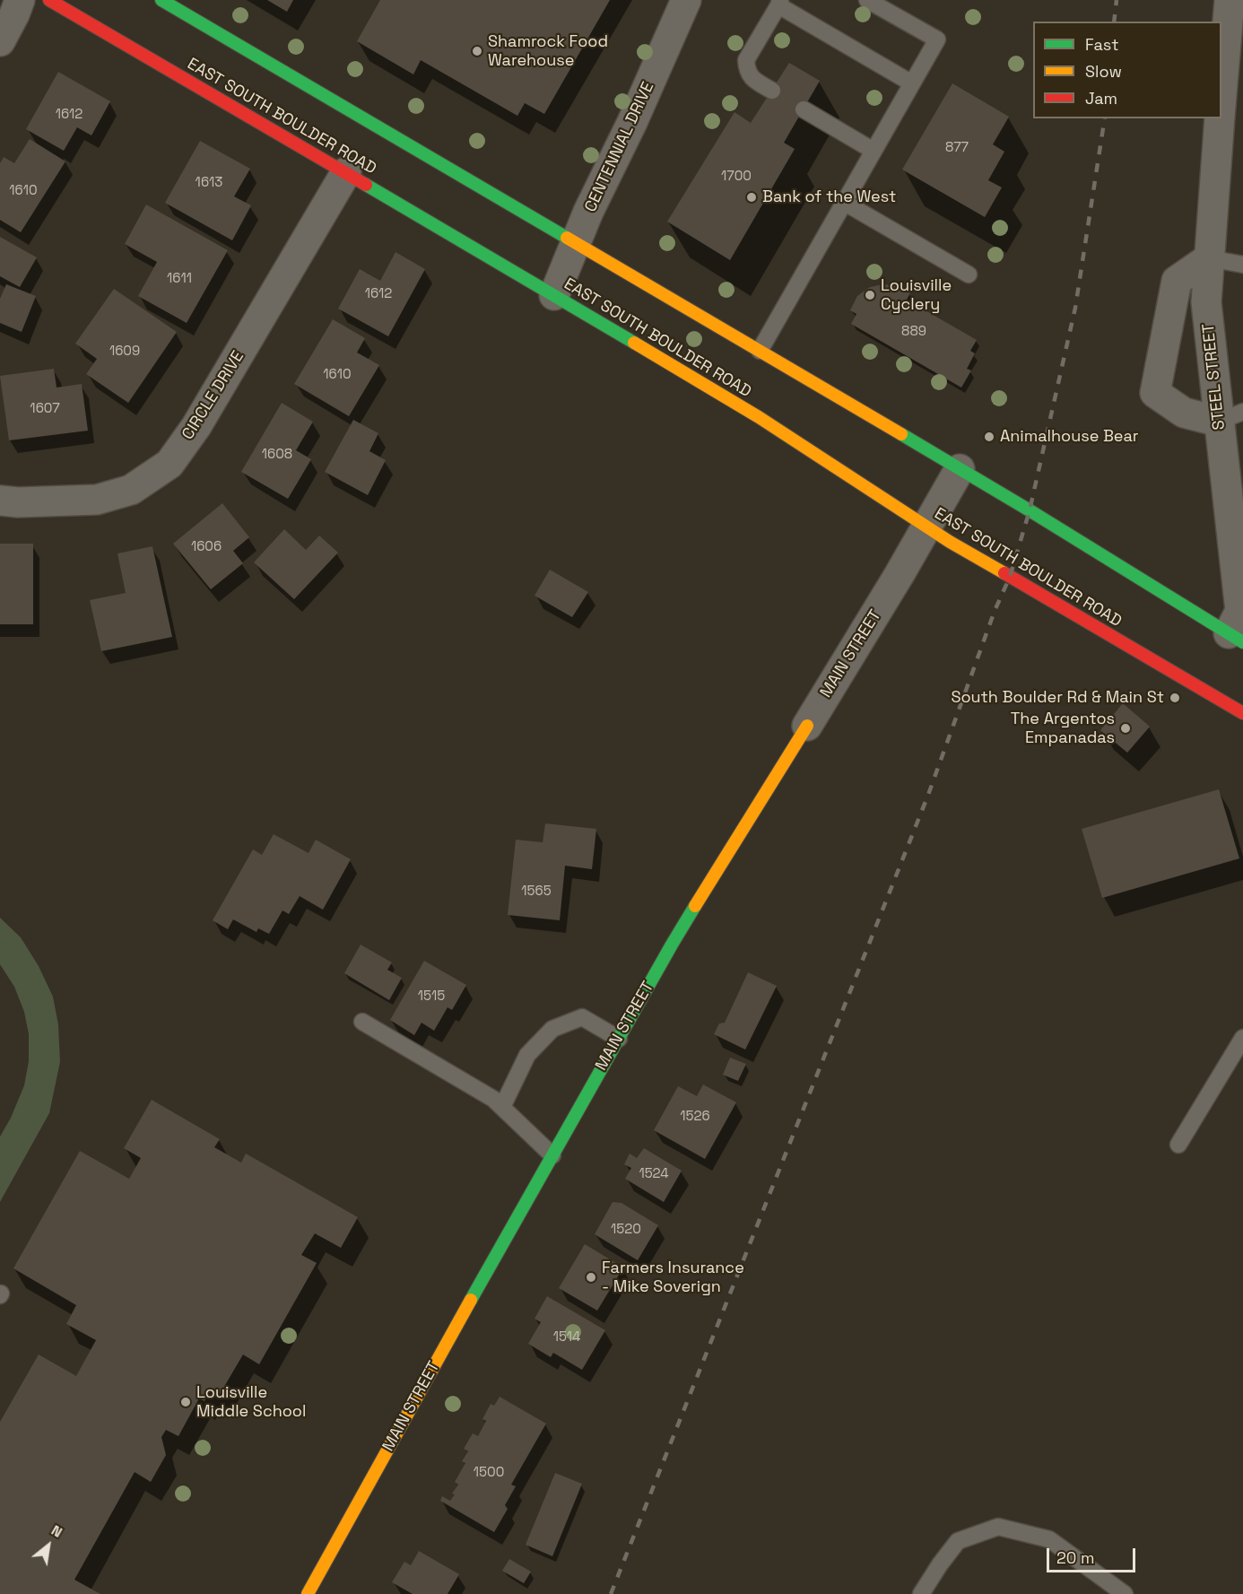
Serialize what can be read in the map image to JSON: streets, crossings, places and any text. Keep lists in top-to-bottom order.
{
  "streets": {
    "main road": ["EAST SOUTH BOULDER ROAD", "MAIN STREET"],
    "street": ["CENTENNIAL DRIVE", "STEEL STREET", "CIRCLE DRIVE"]
  },
  "crossings": [
    ["EAST SOUTH BOULDER ROAD", "CENTENNIAL DRIVE"],
    ["EAST SOUTH BOULDER ROAD", "CIRCLE DRIVE"],
    ["EAST SOUTH BOULDER ROAD", "MAIN STREET"]
  ],
  "places": [
    "Shamrock Food Warehouse",
    "Bank of the West",
    "Louisville Cyclery",
    "Animalhouse Bear",
    "South Boulder Rd & Main St",
    "The Argentos Empanadas",
    "Farmers Insurance - Mike Soverign",
    "Louisville Middle School"
  ],
  "house_numbers": [
    "1612",
    "877",
    "1700",
    "1613",
    "1610",
    "1611",
    "1612",
    "889",
    "1609",
    "1610",
    "1607",
    "1608",
    "1606",
    "1565",
    "1515",
    "1526",
    "1524",
    "1520",
    "1514",
    "1500"
  ],
  "legend": ["Fast", "Slow", "Jam"],
  "scale_bar": "20 m",
  "north": "top right"
}
